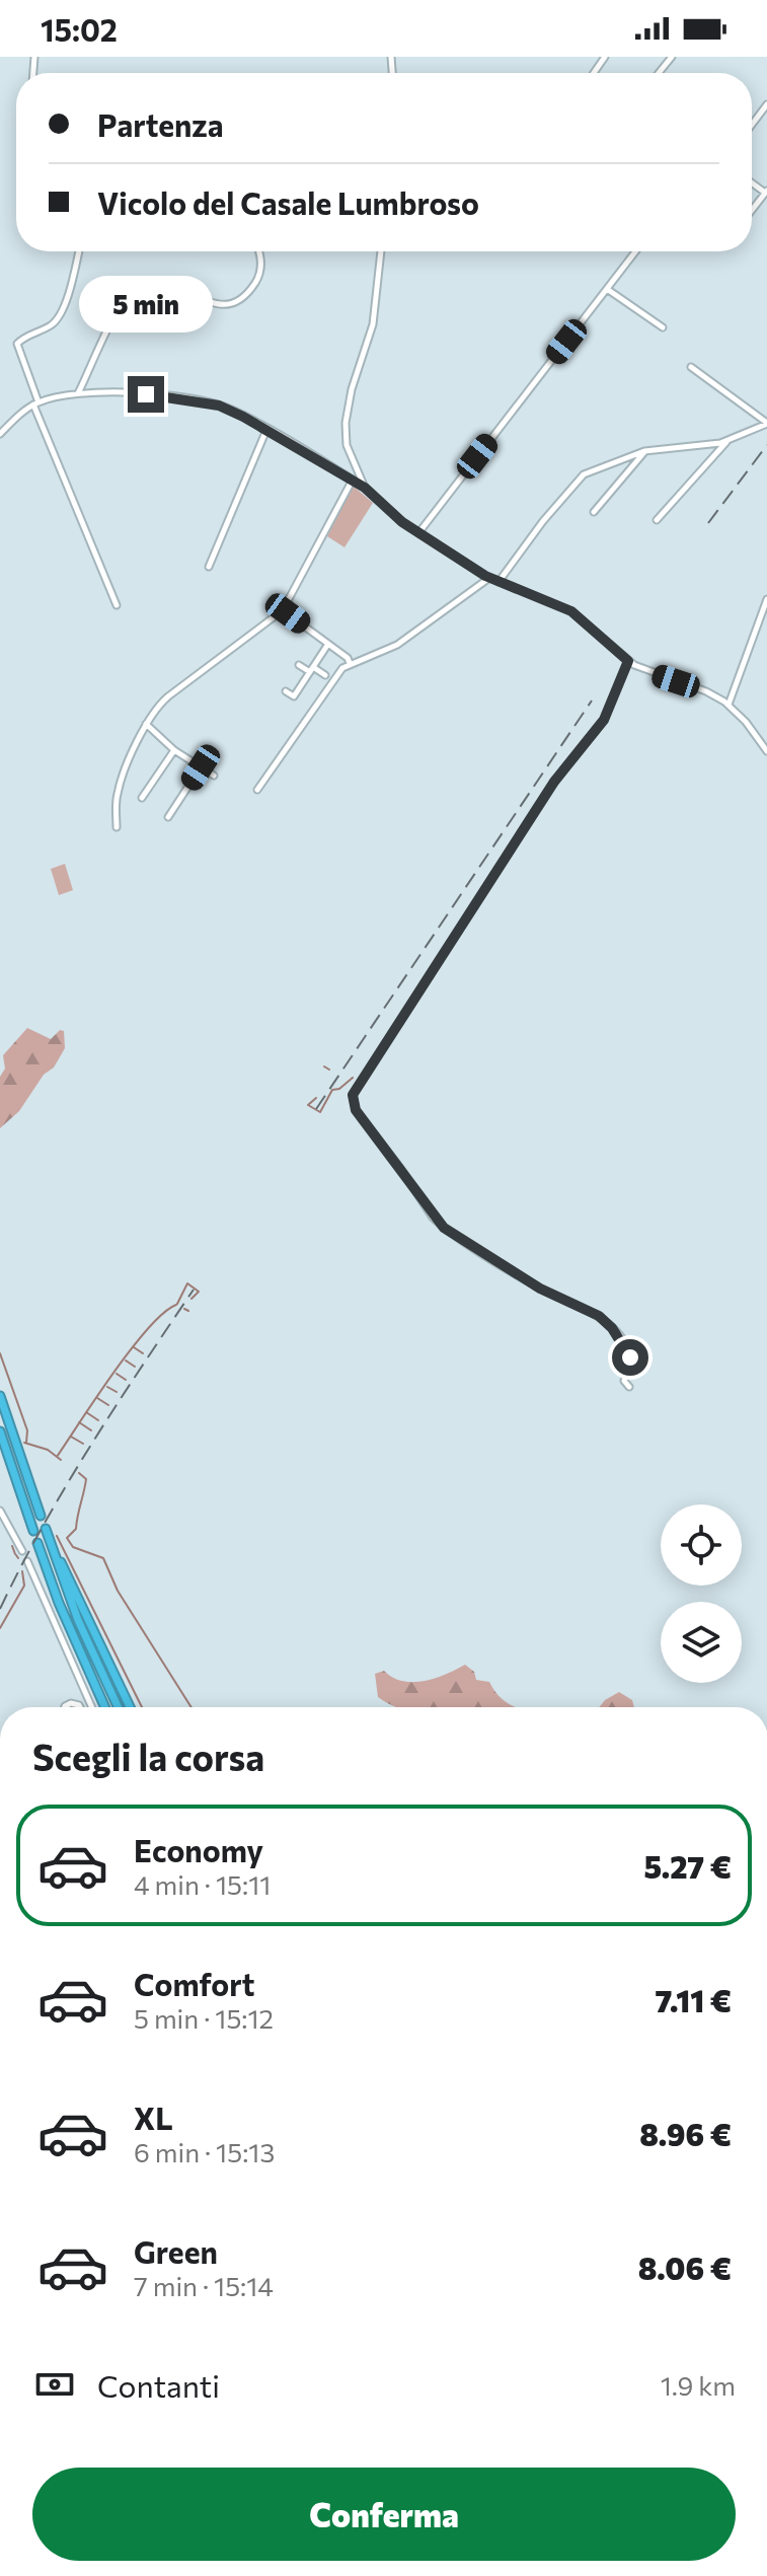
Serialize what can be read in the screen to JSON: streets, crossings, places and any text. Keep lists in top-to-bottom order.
{
  "page": {
    "status": "15:02",
    "banner": ["Partenza", "Vicolo del Casale Lumbroso"],
    "bubble": "5 min",
    "heading": "Scegli la corsa",
    "list": [
      {
        "name": "Economy",
        "note": "4 min · 15:11",
        "value": "5.27 €"
      },
      {
        "name": "Comfort",
        "note": "5 min · 15:12",
        "value": "7.11 €"
      },
      {
        "name": "XL",
        "note": "6 min · 15:13",
        "value": "8.96 €"
      },
      {
        "name": "Green",
        "note": "7 min · 15:14",
        "value": "8.06 €"
      }
    ],
    "pay": ["Contanti", "1.9 km"],
    "buttons": "Conferma"
  }
}
